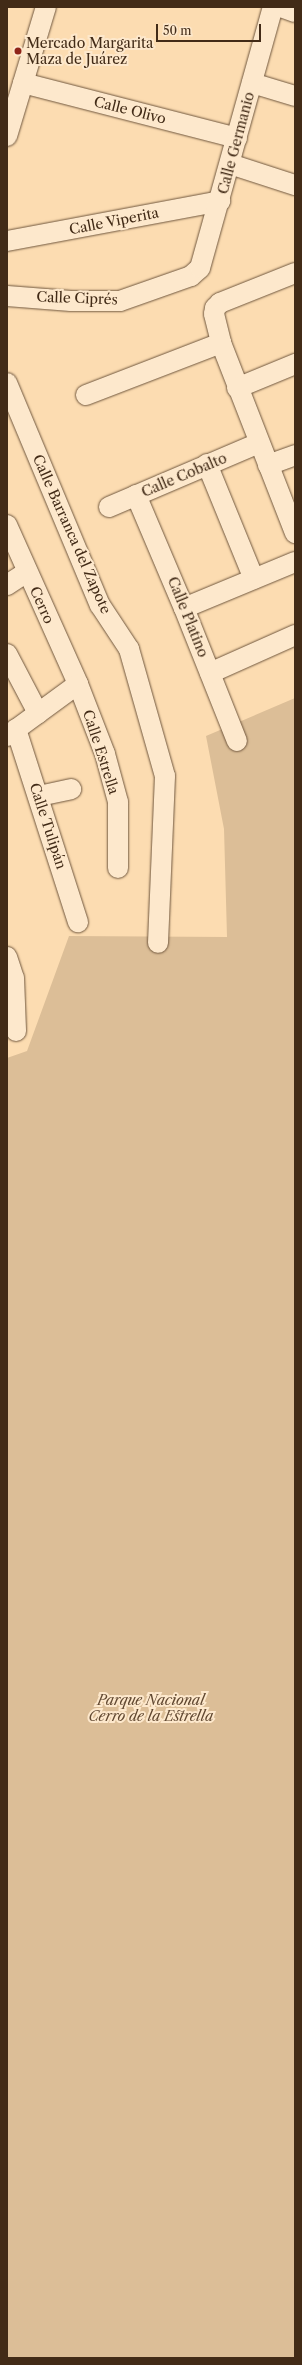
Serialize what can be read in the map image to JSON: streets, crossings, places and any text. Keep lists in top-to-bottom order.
{
  "streets": {
    "street": [
      "Calle Olivo",
      "Calle Germanio",
      "Calle Viperita",
      "Calle Ciprés",
      "Calle Cobalto",
      "Calle Barranca del Zapote",
      "Cerro",
      "Calle Platino",
      "Calle Estrella",
      "Calle Tulipán"
    ]
  },
  "crossings": [
    ["Calle Olivo", "Calle Germanio"],
    ["Calle Germanio", "Calle Viperita"],
    ["Calle Germanio", "Calle Ciprés"],
    ["Calle Cobalto", "Calle Platino"],
    ["Cerro", "Calle Estrella"]
  ],
  "parks": ["Parque Nacional Cerro de la Estrella"],
  "places": ["Mercado Margarita Maza de Juárez"],
  "scale_bar": "50 m"
}
